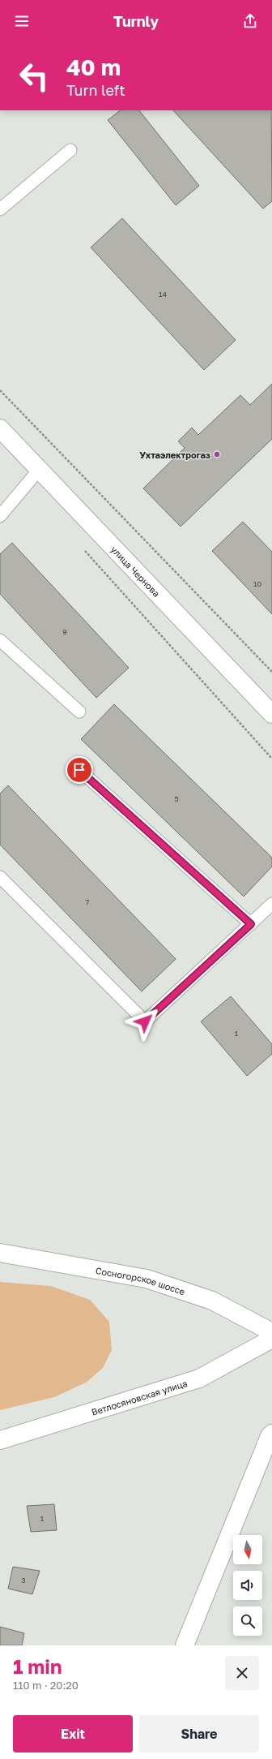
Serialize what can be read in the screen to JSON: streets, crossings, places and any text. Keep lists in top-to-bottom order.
{
  "streets": {
    "street": ["улица Чернова", "Сосногорское шоссе", "Ветлосяновская улица"]
  },
  "places": ["Ухтаэлектрогаз"],
  "house_numbers": [
    "14",
    "10",
    "9",
    "5",
    "7",
    "1",
    "1",
    "3"
  ],
  "north": "bottom",
  "page": {
    "header": "Turnly",
    "turn": ["40 m", "Turn left"],
    "heading": ["1 min", "110 m · 20:20"],
    "buttons": ["Exit", "Share"]
  }
}
